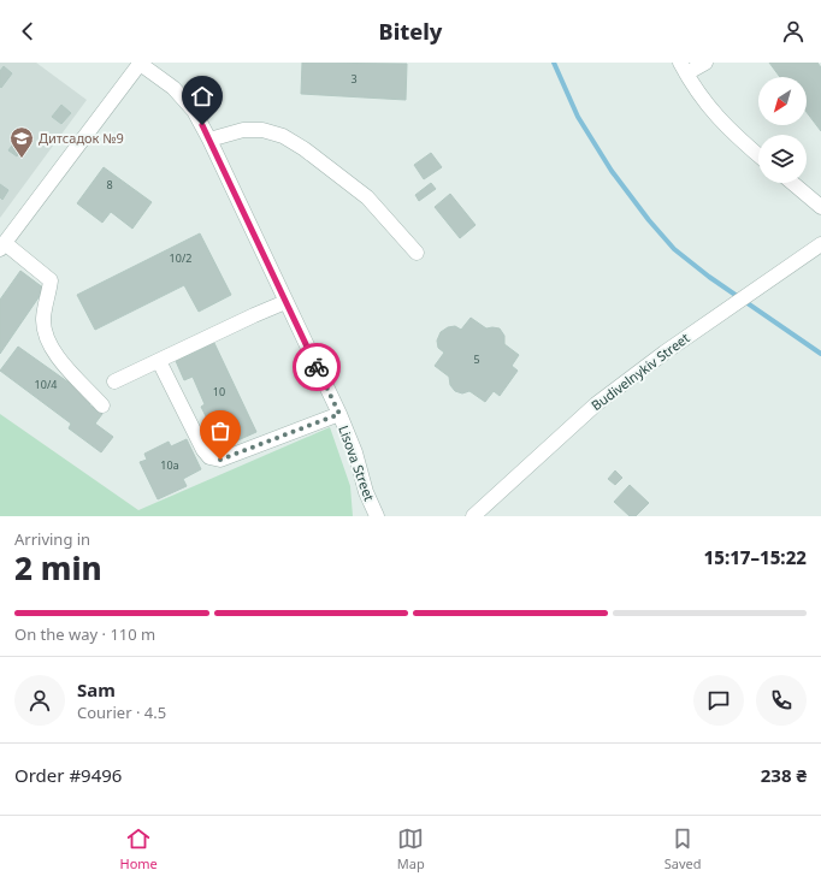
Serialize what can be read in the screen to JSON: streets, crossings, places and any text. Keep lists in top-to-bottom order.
{
  "streets": {
    "street": ["Budivelnykiv Street", "Lisova Street"]
  },
  "places": {
    "school or university": ["Дитсадок №9"]
  },
  "house_numbers": [
    "3",
    "8",
    "10/2",
    "5",
    "10/4",
    "10",
    "10а"
  ],
  "north": "bottom left",
  "page": {
    "header": "Bitely",
    "heading": ["2 min", "Arriving in", "15:17–15:22"],
    "panel": [
      "Sam",
      "Courier · 4.5",
      "Order #9496",
      "238 ₴"
    ],
    "bar": "On the way · 110 m",
    "tabs": ["Home", "Map", "Saved"]
  }
}
